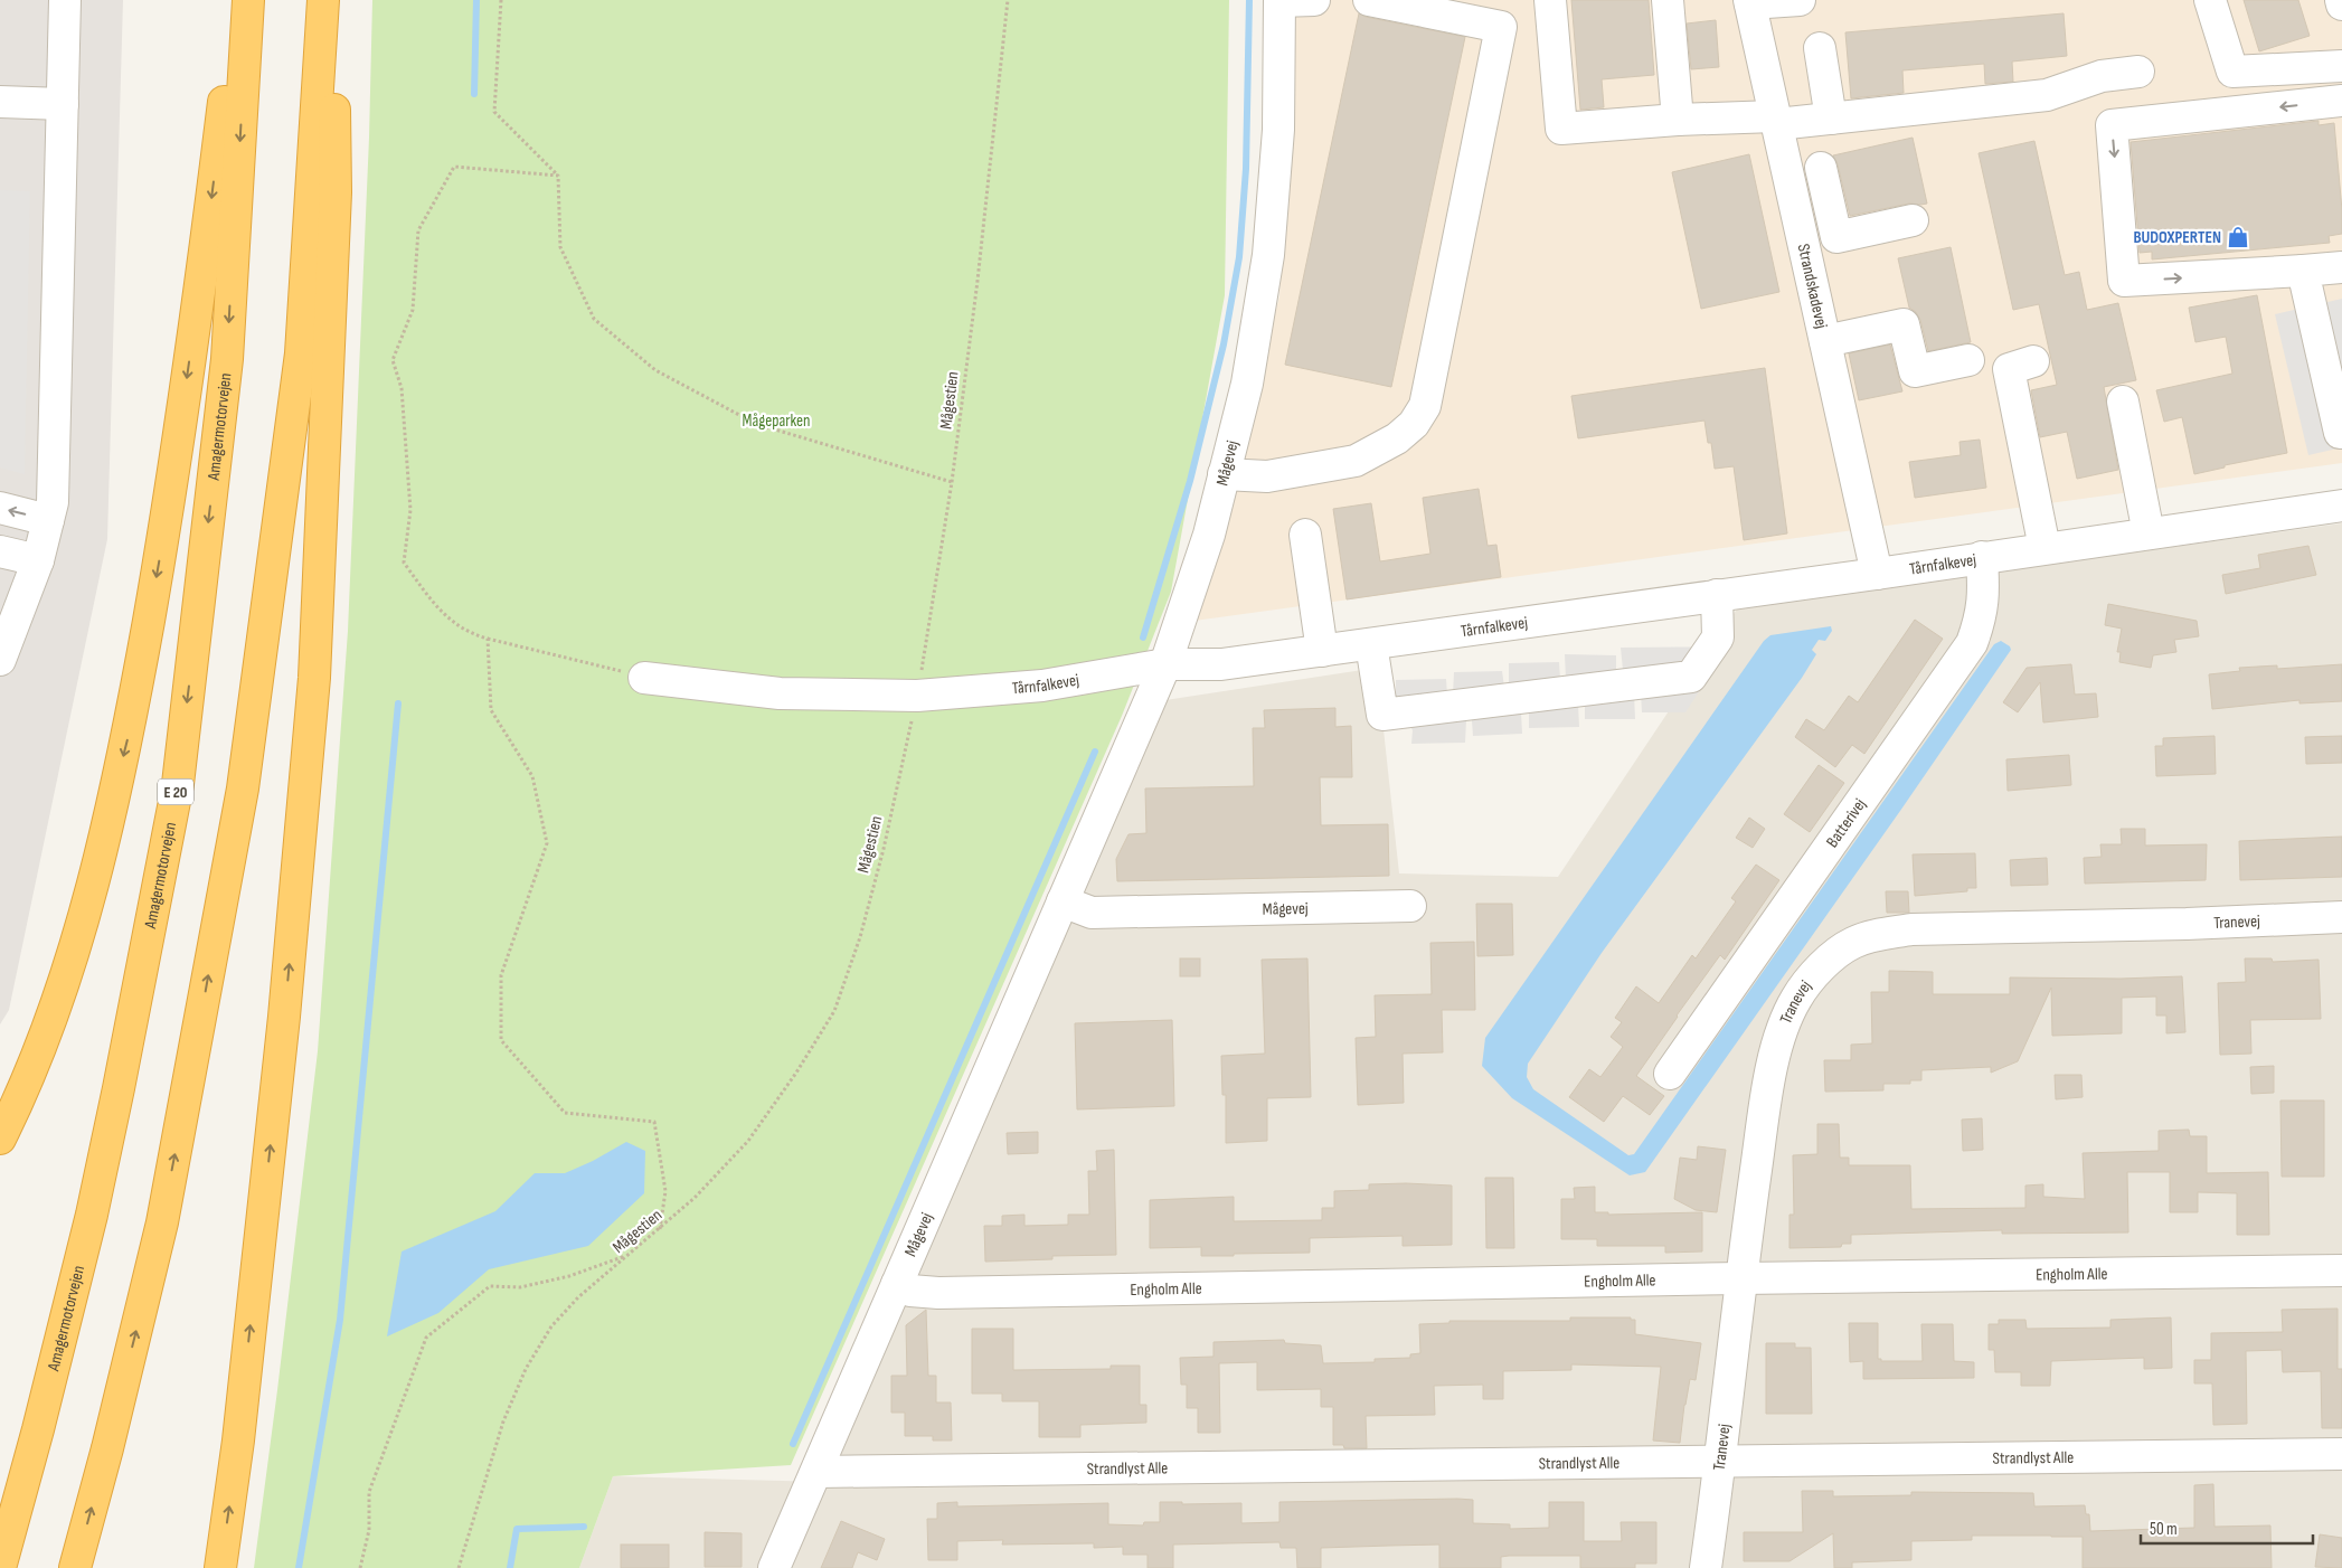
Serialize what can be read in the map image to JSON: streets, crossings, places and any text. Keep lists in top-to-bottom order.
{
  "streets": {
    "highway": ["Amagermotorvejen", "E 20"],
    "street": [
      "Strandskadevej",
      "Mågevej",
      "Tårnfalkevej",
      "Batterivej",
      "Tranevej",
      "Engholm Alle",
      "Strandlyst Alle"
    ],
    "path": ["Mågestien"]
  },
  "crossings": [
    ["Strandskadevej", "Tårnfalkevej"],
    ["Mågestien", "Tårnfalkevej"],
    ["Mågevej", "Tårnfalkevej"],
    ["Mågevej", "Engholm Alle"],
    ["Mågevej", "Strandlyst Alle"],
    ["Tårnfalkevej", "Batterivej"],
    ["Tranevej", "Engholm Alle"],
    ["Tranevej", "Strandlyst Alle"]
  ],
  "parks": ["Mågeparken"],
  "places": {
    "shop": ["BUDOXPERTEN"]
  },
  "scale_bar": "50 m"
}
